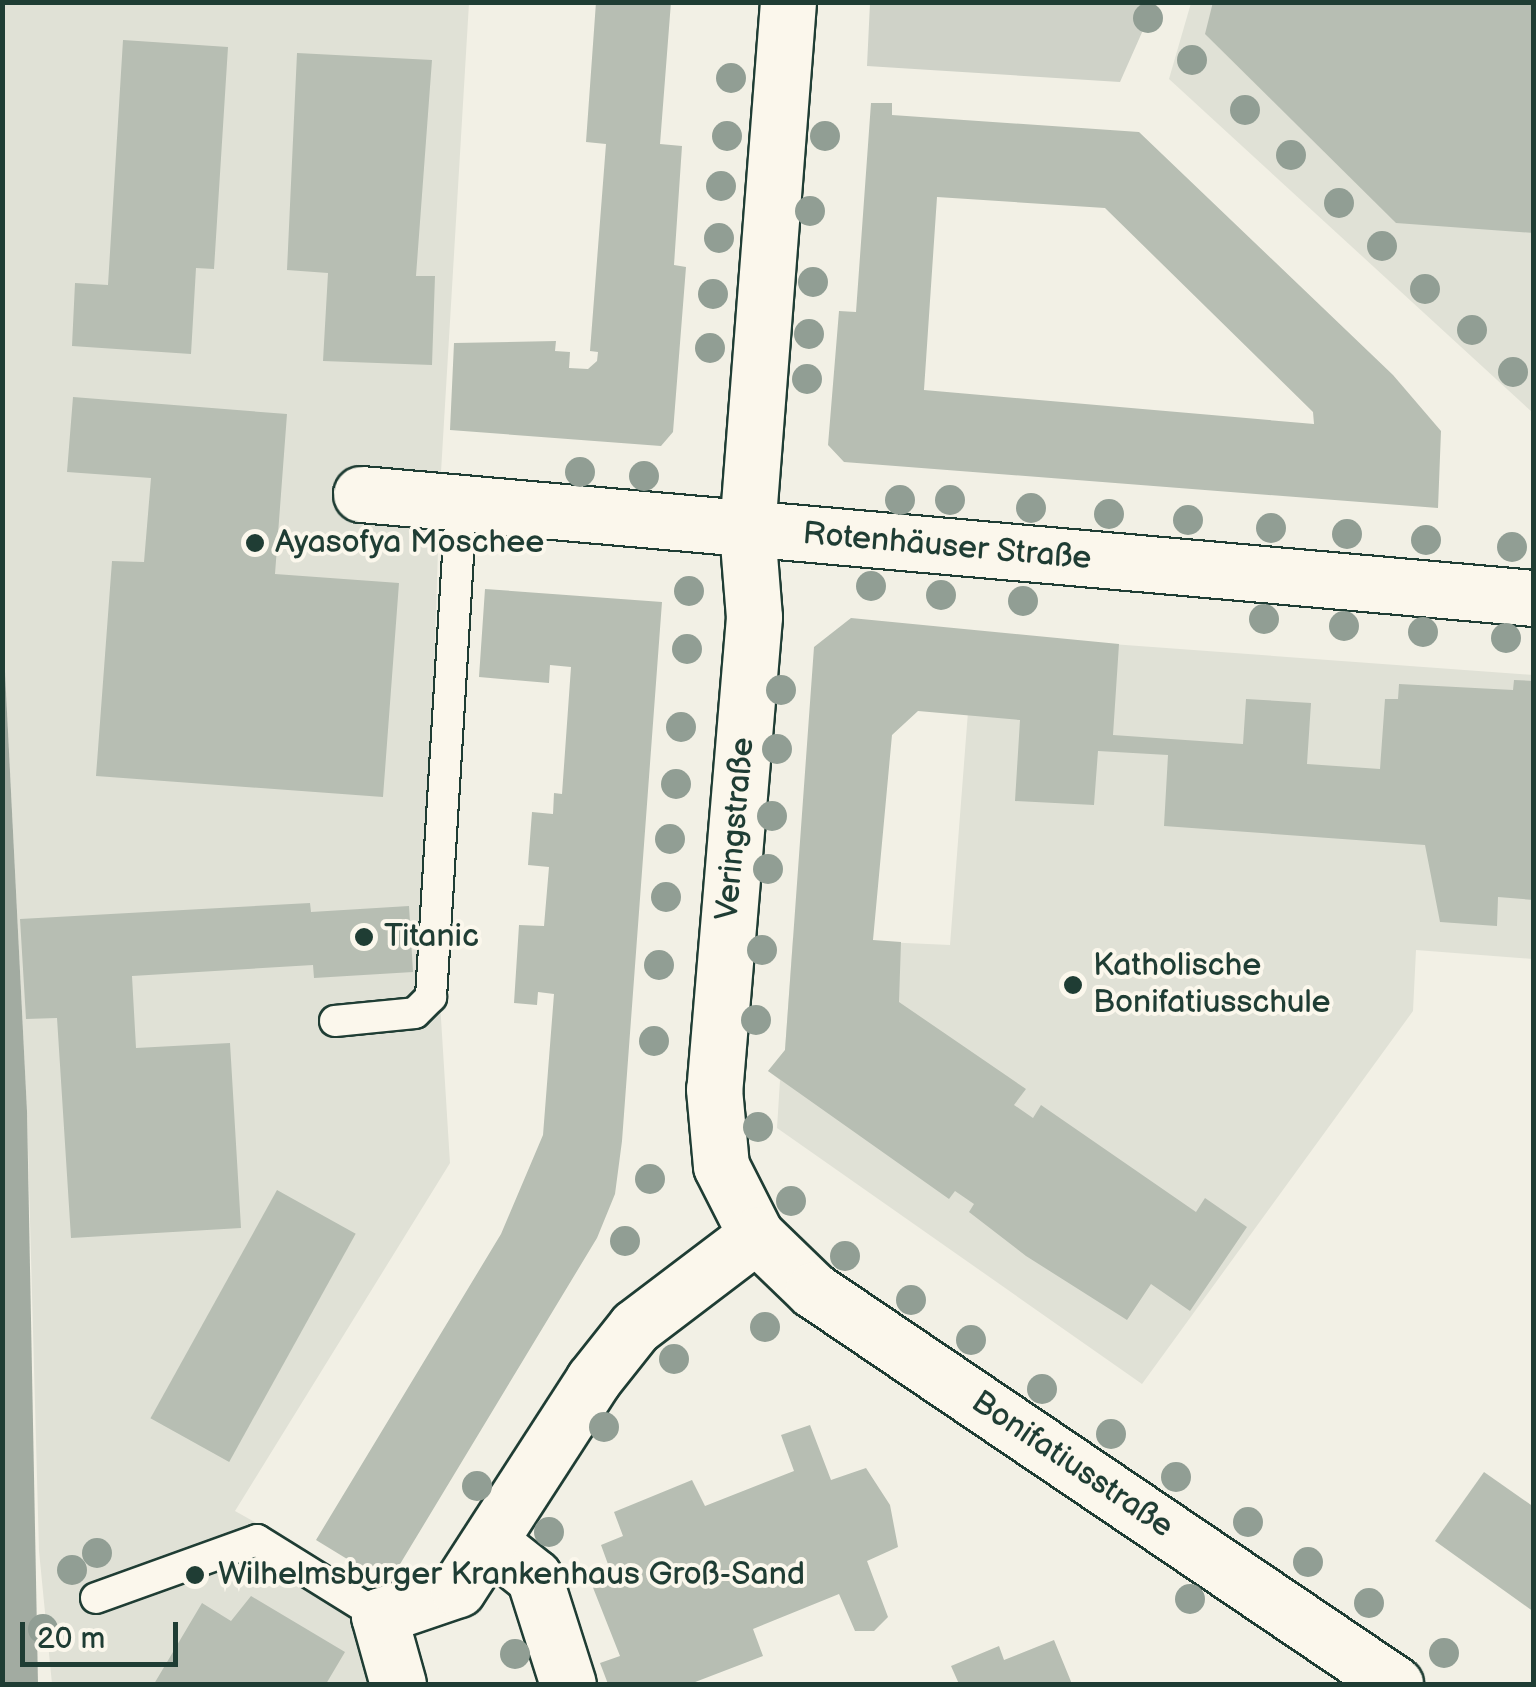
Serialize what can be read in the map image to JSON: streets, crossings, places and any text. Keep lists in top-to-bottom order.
{
  "streets": {
    "street": ["Rotenhäuser Straße", "Veringstraße", "Bonifatiusstraße"]
  },
  "crossings": [
    ["Rotenhäuser Straße", "Veringstraße"],
    ["Veringstraße", "Bonifatiusstraße"]
  ],
  "places": [
    "Ayasofya Moschee",
    "Titanic",
    "Katholische Bonifatiusschule",
    "Wilhelmsburger Krankenhaus Groß-Sand"
  ],
  "scale_bar": "20 m"
}
